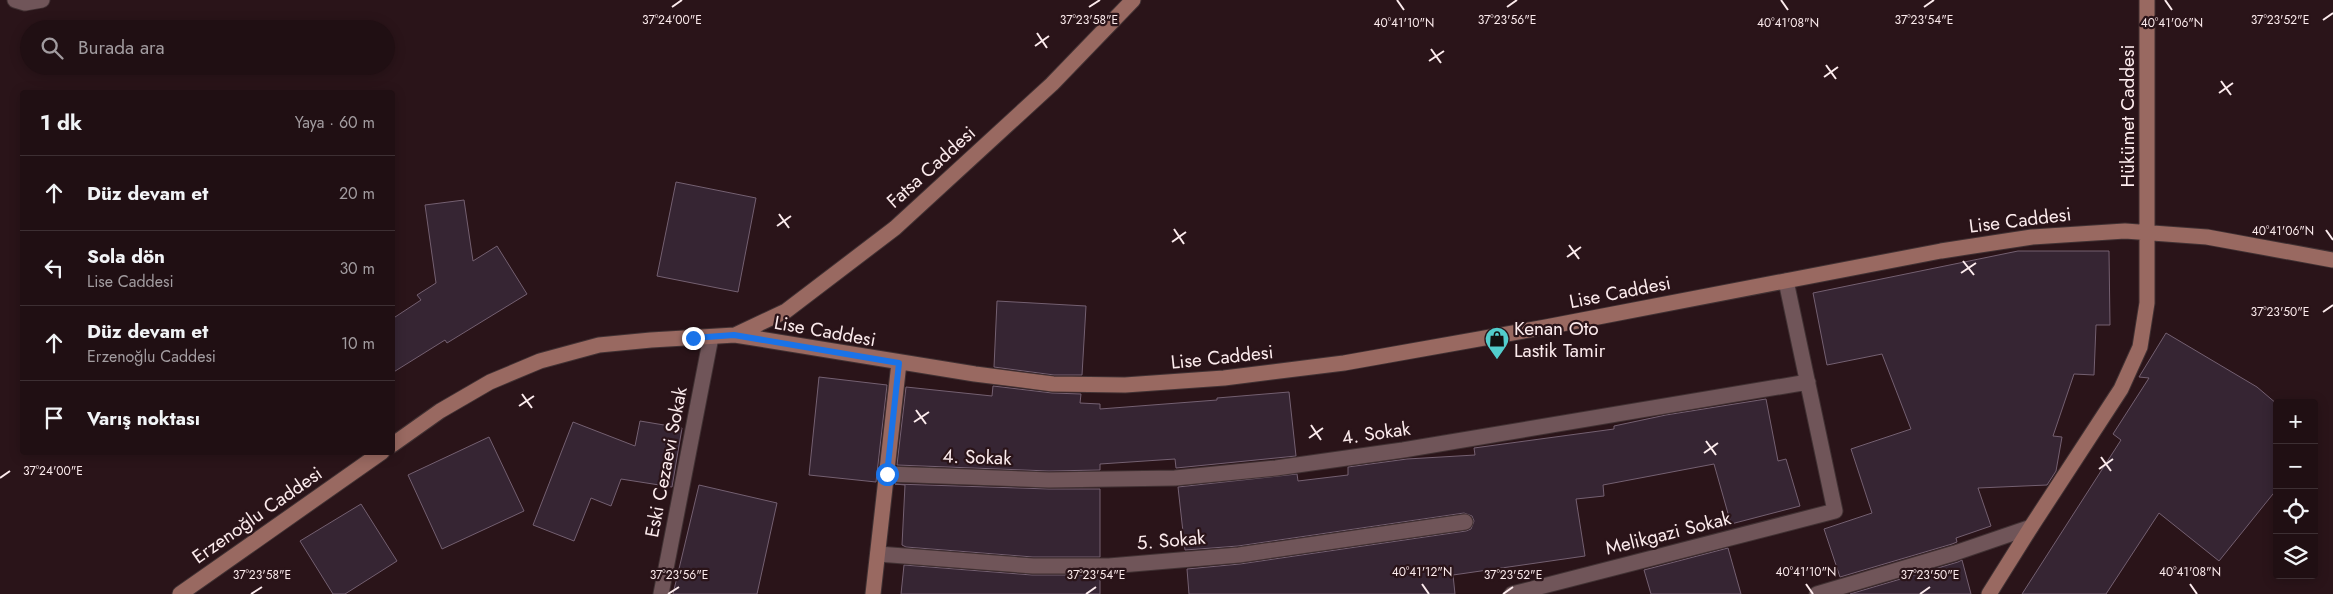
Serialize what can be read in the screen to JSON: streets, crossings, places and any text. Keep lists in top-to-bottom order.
{
  "streets": {
    "street": [
      "Hükümet Caddesi",
      "Fatsa Caddesi",
      "Lise Caddesi",
      "4. Sokak",
      "Eski Cezaevi Sokak",
      "Erzenoğlu Caddesi",
      "Melikgazi Sokak",
      "5. Sokak"
    ]
  },
  "crossings": [
    ["Hükümet Caddesi", "Lise Caddesi"],
    ["Fatsa Caddesi", "Lise Caddesi"],
    ["4. Sokak", "Melikgazi Sokak"]
  ],
  "places": {
    "shop": ["Kenan Oto Lastik Tamir"]
  },
  "page": {
    "search": "Burada ara",
    "heading": ["1 dk", "Yaya · 60 m"],
    "list": [
      ["Düz devam et", "20 m"],
      ["Sola dön", "Lise Caddesi", "30 m"],
      ["Düz devam et", "Erzenoğlu Caddesi", "10 m"],
      "Varış noktası"
    ],
    "map_buttons": ["+", "−"]
  },
  "coordinates": [
    "37°24'00\"E",
    "37°23'58\"E",
    "37°23'56\"E",
    "37°23'54\"E",
    "37°23'52\"E",
    "40°41'10\"N",
    "40°41'08\"N",
    "40°41'06\"N",
    "37°23'50\"E",
    "40°41'12\"N"
  ]
}
